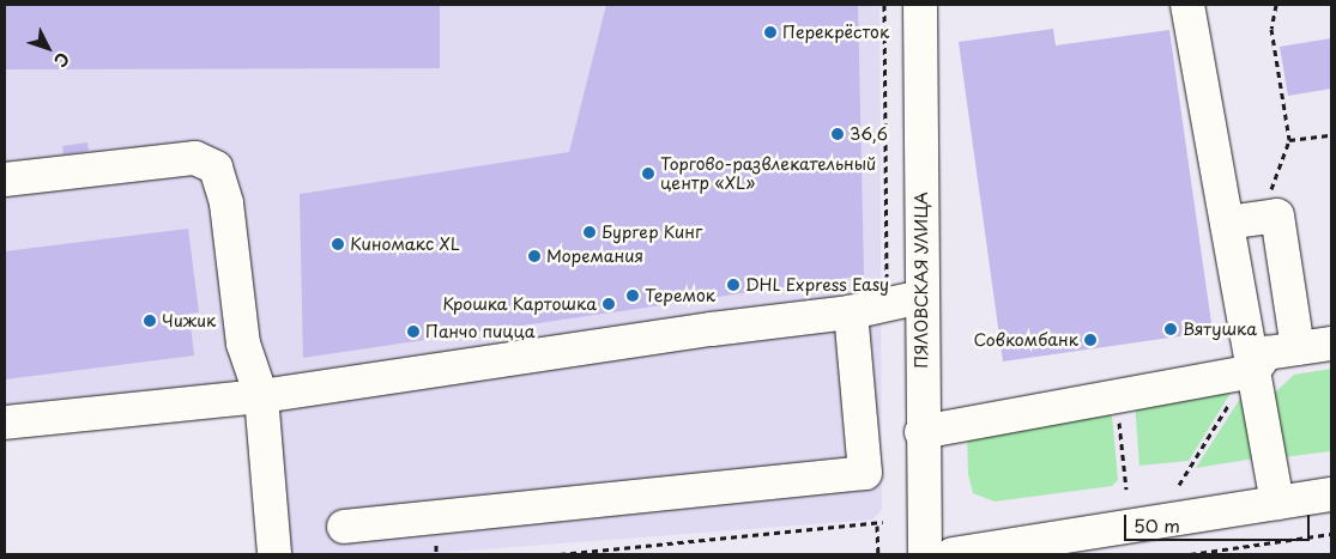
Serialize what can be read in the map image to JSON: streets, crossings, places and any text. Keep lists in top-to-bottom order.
{
  "streets": {
    "street": ["ПЯЛОВСКАЯ УЛИЦА"]
  },
  "places": [
    "Перекрёсток",
    "36,6",
    "Торгово-развлекательный центр «XL»",
    "Бургер Кинг",
    "Киномакс XL",
    "Моремания",
    "DHL Express Easy",
    "Теремок",
    "Крошка Картошка",
    "Чижик",
    "Вятушка",
    "Панчо пицца",
    "Совкомбанк"
  ],
  "scale_bar": "50 m",
  "north": "bottom right"
}
